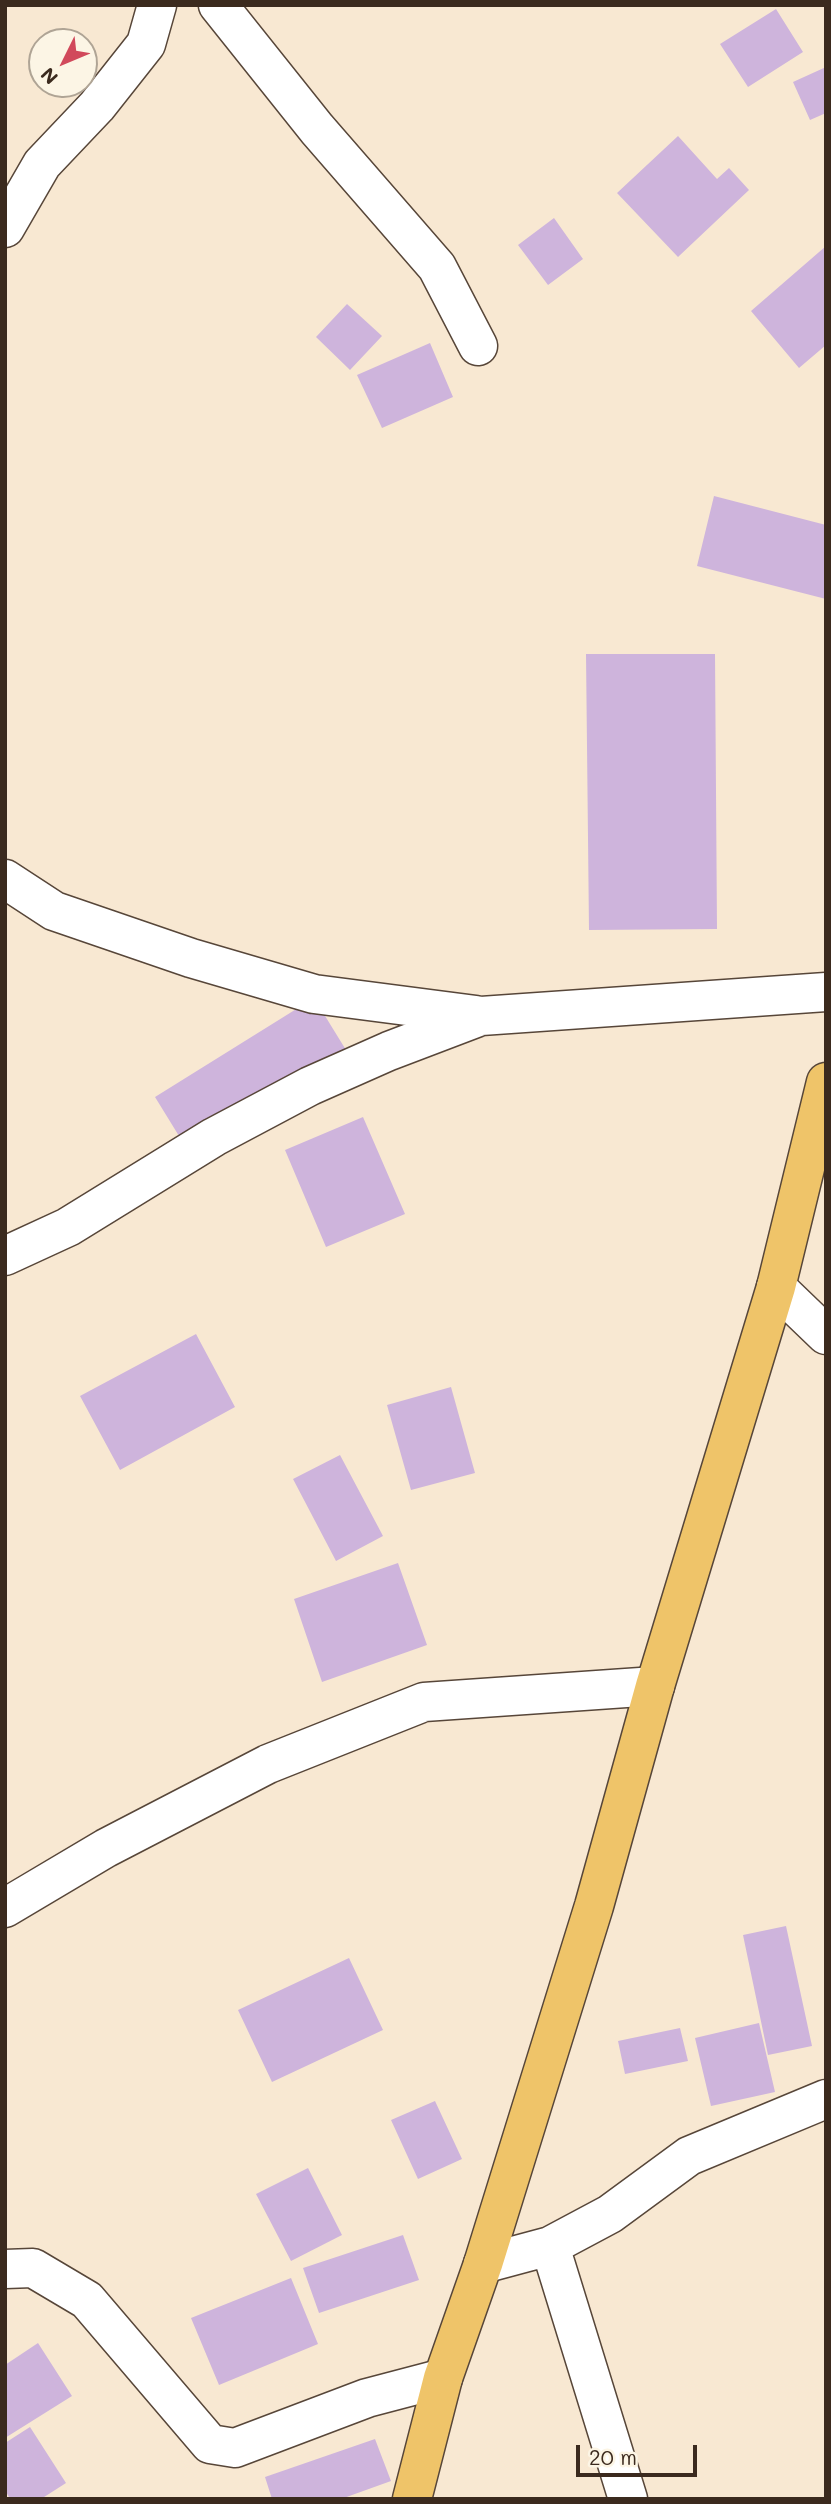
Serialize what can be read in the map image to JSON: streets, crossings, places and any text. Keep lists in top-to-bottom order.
{
  "scale_bar": "20 m",
  "north": "bottom left"
}
